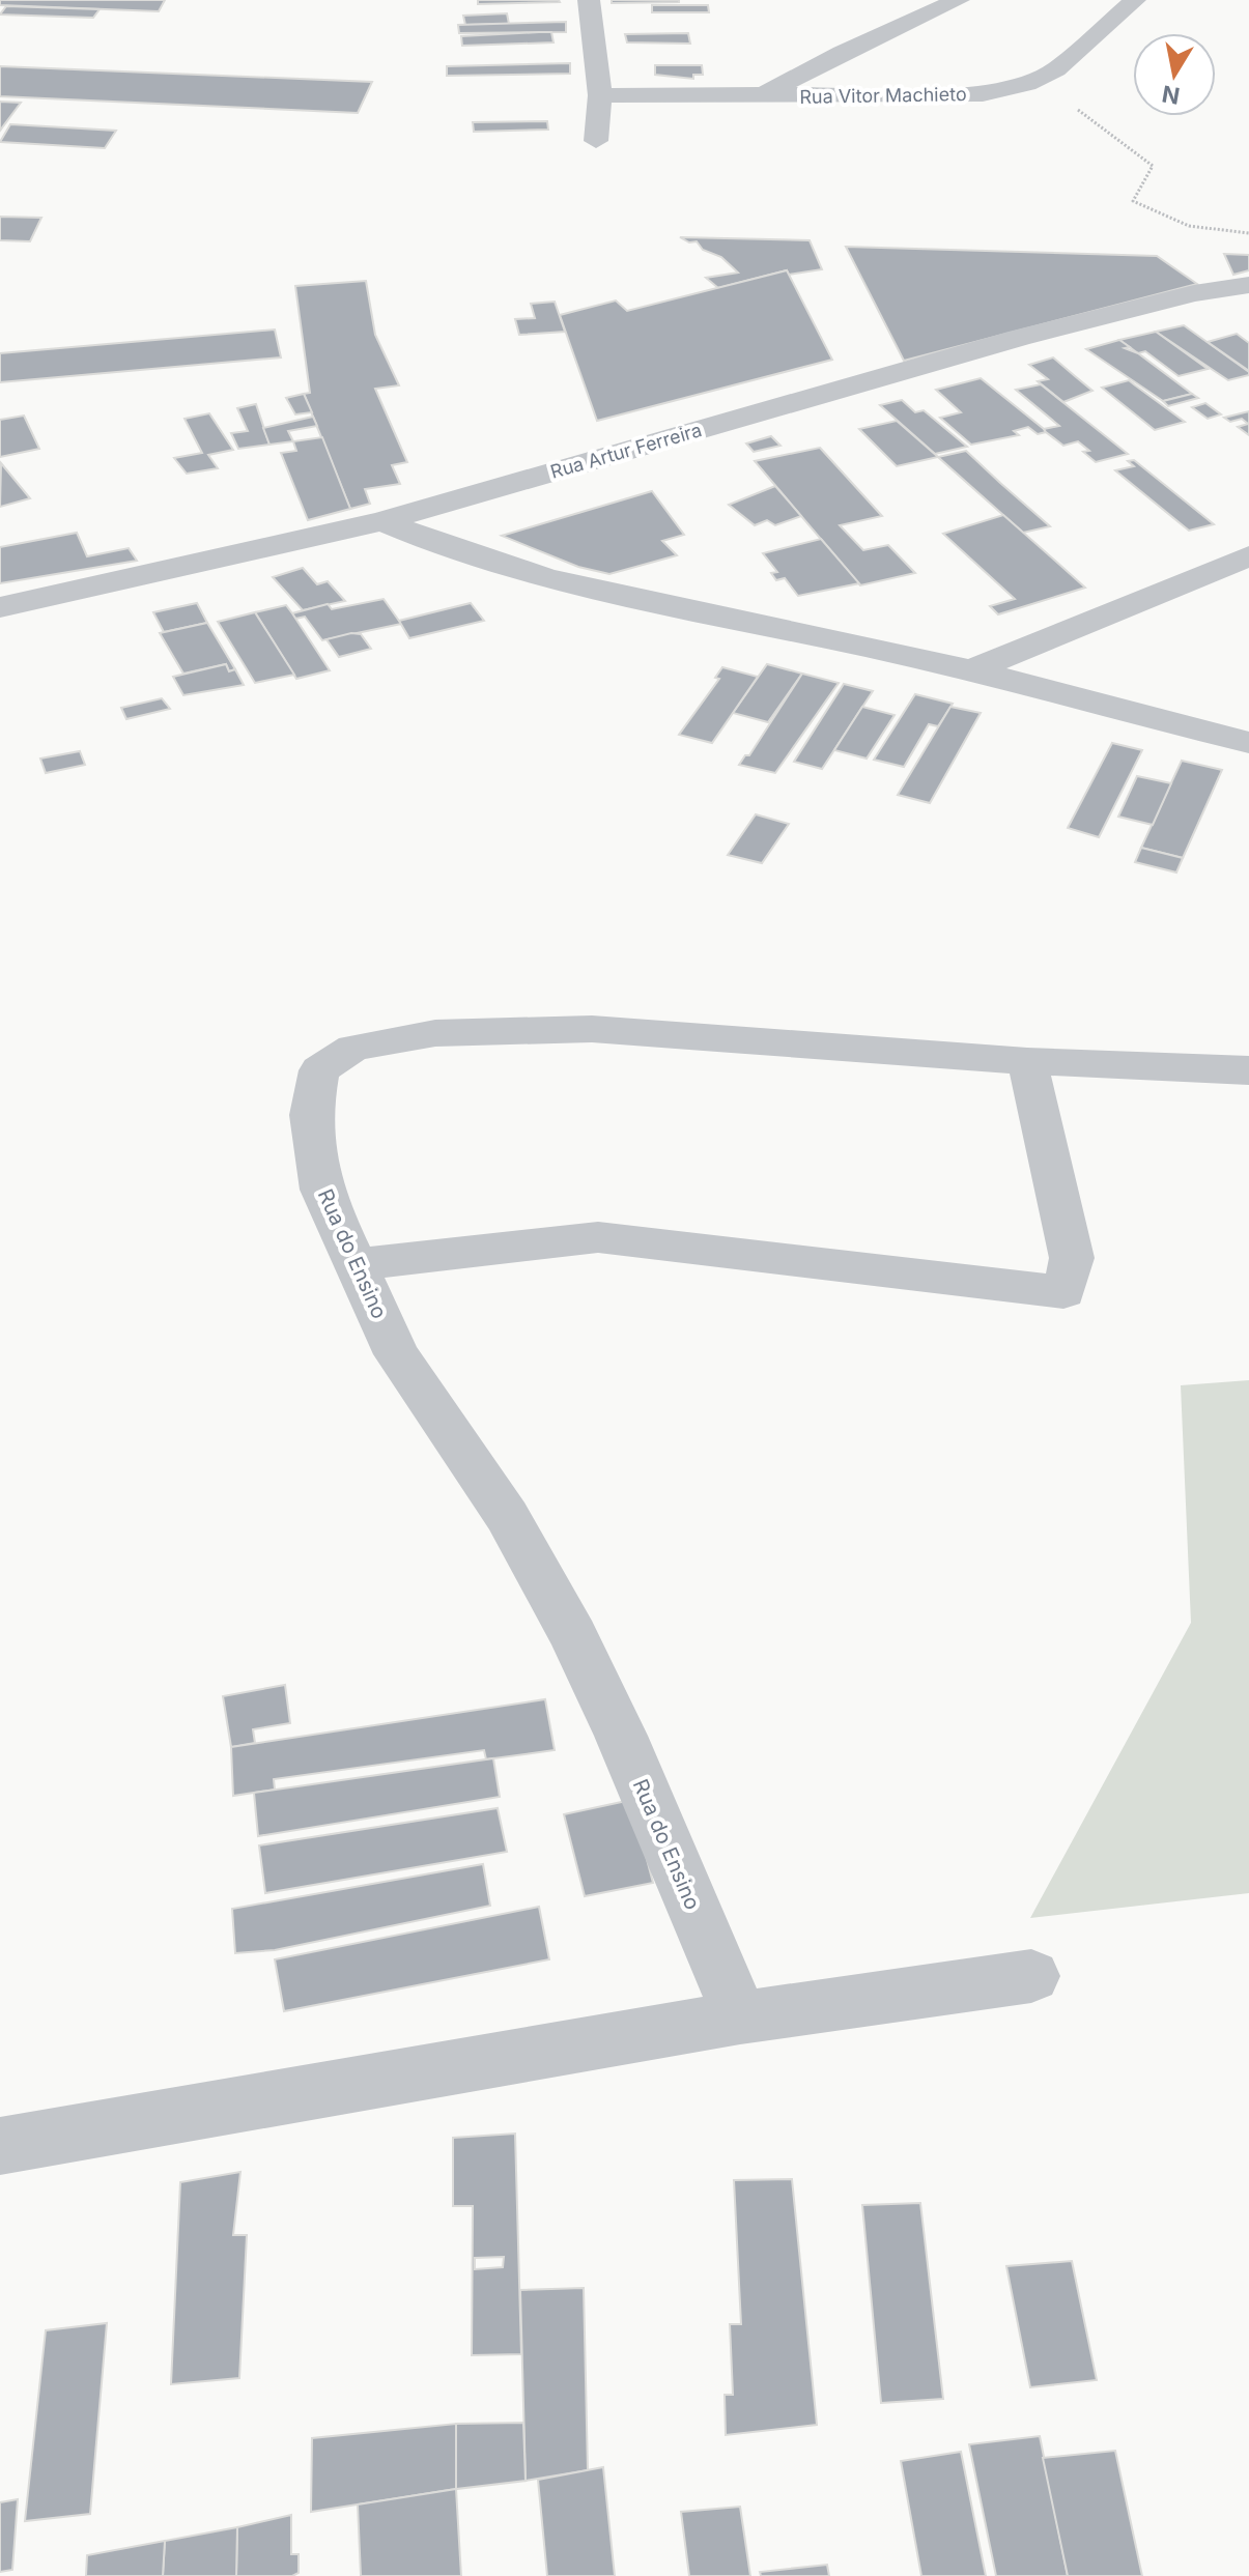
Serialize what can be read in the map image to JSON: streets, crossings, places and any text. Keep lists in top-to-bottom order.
{
  "streets": {
    "street": ["Rua Vitor Machieto", "Rua Artur Ferreira", "Rua do Ensino"]
  },
  "north": "bottom"
}
